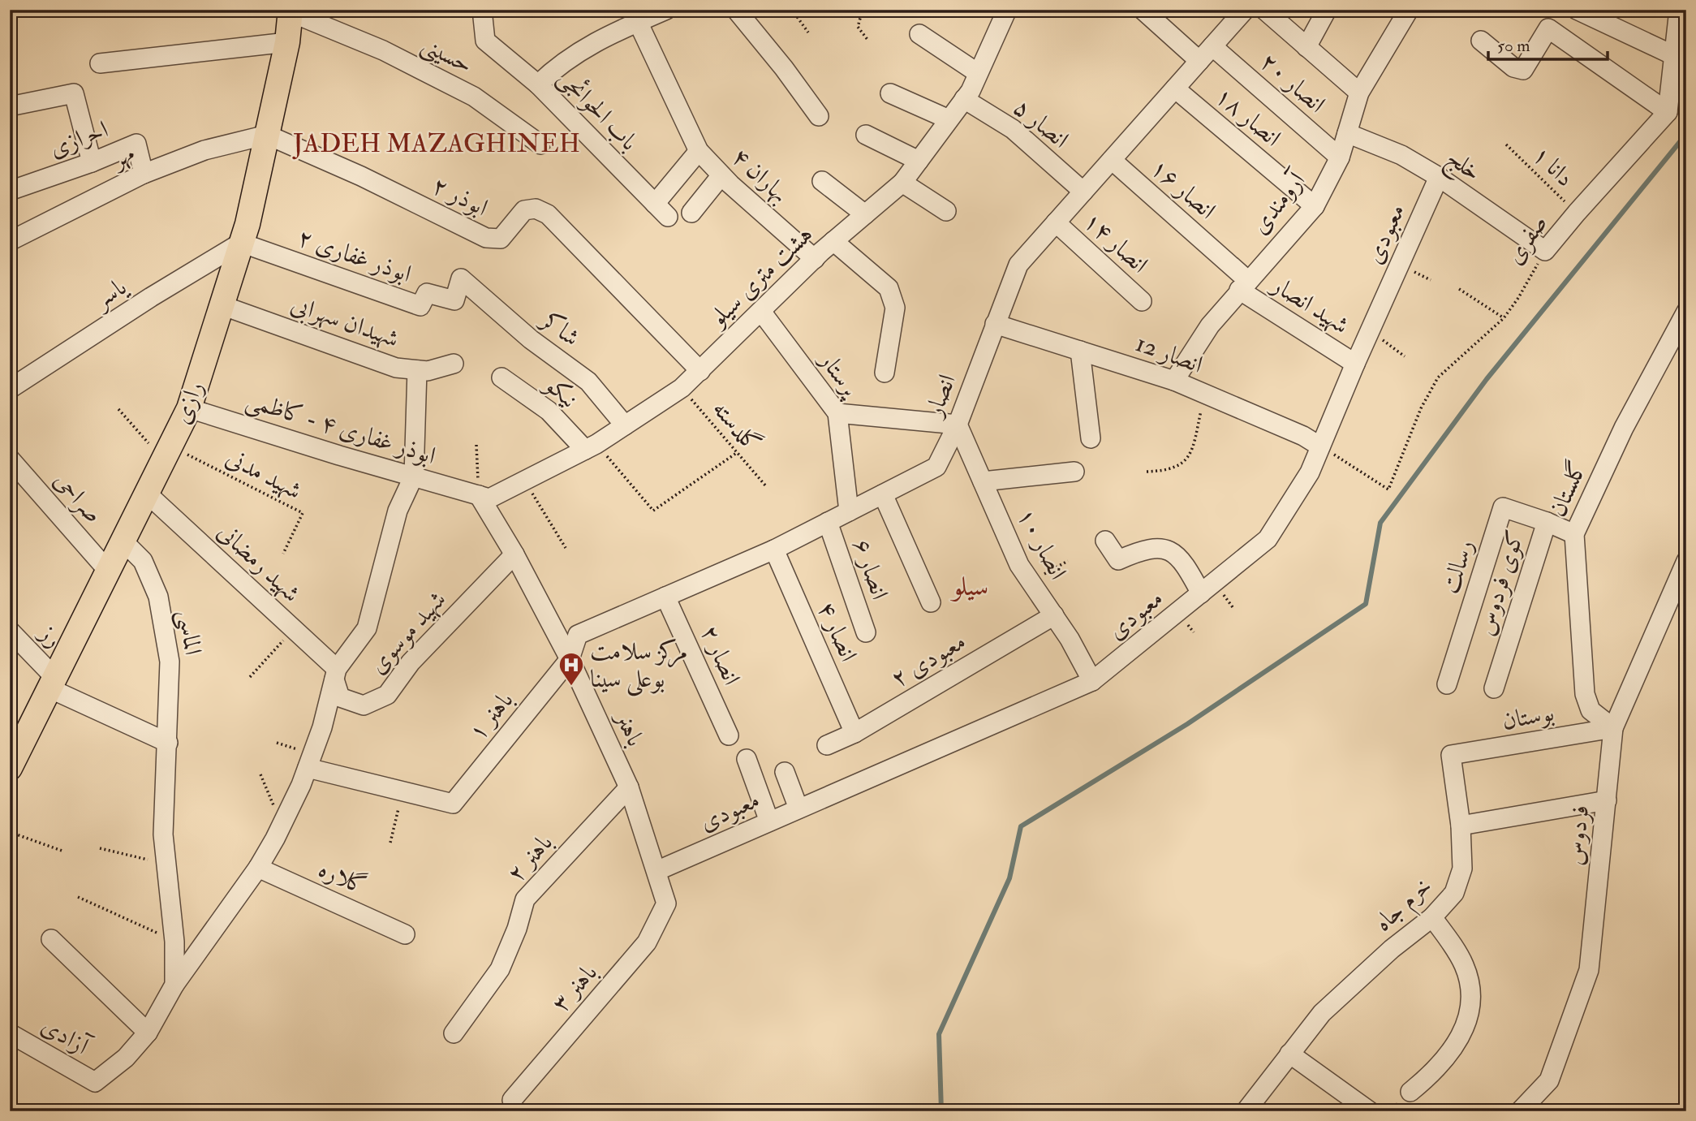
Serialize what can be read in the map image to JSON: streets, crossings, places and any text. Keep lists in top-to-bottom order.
{
  "streets": {
    "main road": ["رازی"],
    "street": [
      "حسینی",
      "انصار ۲۰",
      "باب الحوائجی",
      "انصار ۱۸",
      "انصار ۵",
      "احرازی",
      "مهر",
      "خلج",
      "بهاران ۴",
      "انصار ۱۶",
      "ابوذر ۲",
      "آرومندی",
      "معبودی",
      "صفری",
      "انصار ۱۴",
      "ابوذر غفاری ۲",
      "هشت متری سیلو",
      "یاسر",
      "شهید انصار",
      "شهیدان سهرابی",
      "شاکر",
      "انصار 12",
      "پرستار",
      "نیکو",
      "انصار",
      "ابوذر غفاری ۴ - کاظمی",
      "گلستان",
      "صراحی",
      "انصار ۱۰",
      "شهید رمضانی",
      "رسالت",
      "انصار ۶",
      "کوی فردوس",
      "انصار ۴",
      "الماسی",
      "شهید موسوی",
      "رز",
      "انصار ۲",
      "معبودی ۲",
      "باهنر ۱",
      "بوستان",
      "باهنر",
      "فردوس",
      "باهنر ۲",
      "گلاره",
      "خرم جاه",
      "باهنر ۳",
      "آزادی"
    ],
    "path": ["دانا ۱", "گلدسته", "شهید مدنی"]
  },
  "crossings": [
    ["حسینی", "رازی"],
    ["انصار ۲۰", "آرومندی"],
    ["انصار ۲۰", "انصار"],
    ["باب الحوائجی", "بهاران ۴"],
    ["انصار ۱۸", "آرومندی"],
    ["انصار ۱۸", "انصار"],
    ["انصار ۵", "هشت متری سیلو"],
    ["انصار ۵", "انصار"],
    ["احرازی", "مهر"],
    ["مهر", "ابوذر ۲"],
    ["مهر", "رازی"],
    ["خلج", "آرومندی"],
    ["خلج", "معبودی"],
    ["خلج", "صفری"],
    ["دانا ۱", "صفری"],
    ["بهاران ۴", "هشت متری سیلو"],
    ["انصار ۱۶", "آرومندی"],
    ["انصار ۱۶", "شهید انصار"],
    ["انصار ۱۶", "انصار"],
    ["ابوذر ۲", "هشت متری سیلو"],
    ["ابوذر ۲", "رازی"],
    ["آرومندی", "شهید انصار"],
    ["آرومندی", "انصار 12"],
    ["معبودی", "صفری"],
    ["معبودی", "شهید انصار"],
    ["معبودی", "انصار 12"],
    ["معبودی", "انصار ۱۰"],
    ["معبودی", "باهنر"],
    ["صفری", "انصار 12"],
    ["انصار ۱۴", "انصار"],
    ["ابوذر غفاری ۲", "یاسر"],
    ["ابوذر غفاری ۲", "شاکر"],
    ["ابوذر غفاری ۲", "رازی"],
    ["هشت متری سیلو", "شاکر"],
    ["هشت متری سیلو", "پرستار"],
    ["هشت متری سیلو", "نیکو"],
    ["هشت متری سیلو", "گلدسته"],
    ["هشت متری سیلو", "ابوذر غفاری ۴ - کاظمی"],
    ["هشت متری سیلو", "باهنر"],
    ["یاسر", "رازی"],
    ["شهیدان سهرابی", "رازی"],
    ["انصار 12", "انصار"],
    ["پرستار", "انصار"],
    ["انصار", "انصار ۱۰"],
    ["انصار", "انصار ۶"],
    ["انصار", "انصار ۴"],
    ["انصار", "انصار ۲"],
    ["انصار", "باهنر ۱"],
    ["انصار", "باهنر"],
    ["رازی", "ابوذر غفاری ۴ - کاظمی"],
    ["رازی", "شهید مدنی"],
    ["رازی", "صراحی"],
    ["رازی", "شهید رمضانی"],
    ["رازی", "الماسی"],
    ["رازی", "رز"],
    ["ابوذر غفاری ۴ - کاظمی", "باهنر"],
    ["گلستان", "کوی فردوس"],
    ["گلستان", "بوستان"],
    ["گلستان", "فردوس"],
    ["انصار ۱۰", "معبودی ۲"],
    ["شهید رمضانی", "شهید موسوی"],
    ["رسالت", "کوی فردوس"],
    ["انصار ۴", "معبودی ۲"],
    ["الماسی", "آزادی"],
    ["شهید موسوی", "باهنر"],
    ["باهنر ۱", "باهنر"],
    ["بوستان", "فردوس"],
    ["بوستان", "خرم جاه"],
    ["باهنر", "باهنر ۲"],
    ["باهنر", "باهنر ۳"]
  ],
  "districts": ["JADEH MAZAGHINEH", "سیلو"],
  "places": {
    "hospital": ["مرکز سلامت بوعلی سینا"]
  },
  "scale_bar": "50 m"
}
